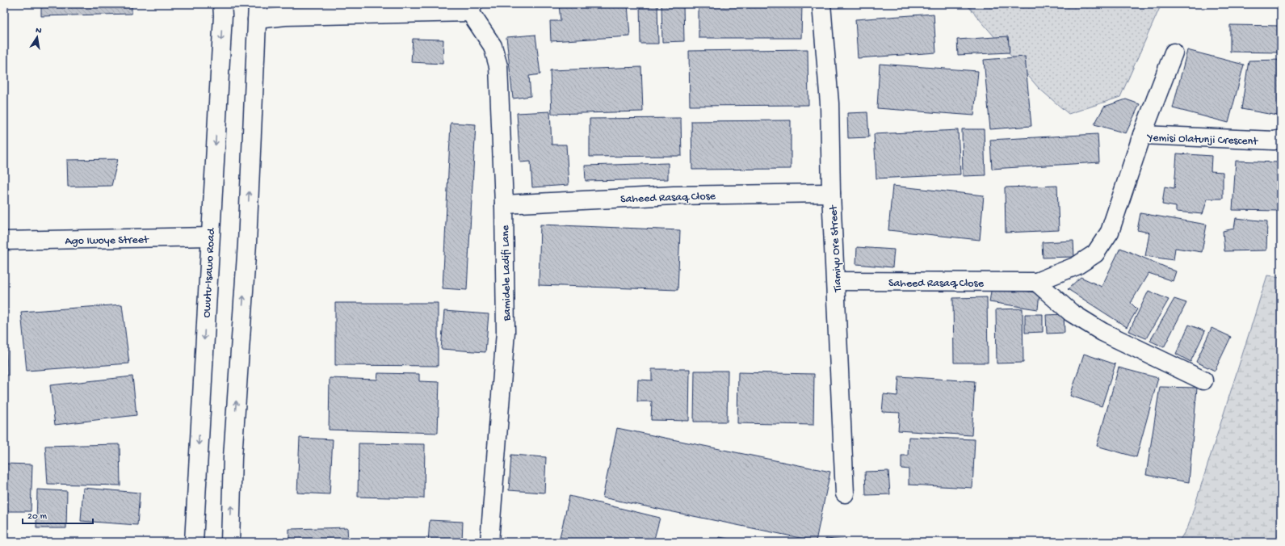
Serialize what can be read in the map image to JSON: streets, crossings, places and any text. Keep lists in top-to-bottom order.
{
  "streets": {
    "street": [
      "Yemisi Olatunji Crescent",
      "Saheed Rasaq Close",
      "Ago Iwoye Street",
      "Tiamiyu Ore Street",
      "Owutu-Isawo Road",
      "Bamidele Ladifi Lane"
    ]
  },
  "crossings": [
    ["Yemisi Olatunji Crescent", "Saheed Rasaq Close"],
    ["Saheed Rasaq Close", "Tiamiyu Ore Street"],
    ["Saheed Rasaq Close", "Bamidele Ladifi Lane"],
    ["Ago Iwoye Street", "Owutu-Isawo Road"]
  ],
  "scale_bar": "20 m",
  "north": "top"
}
